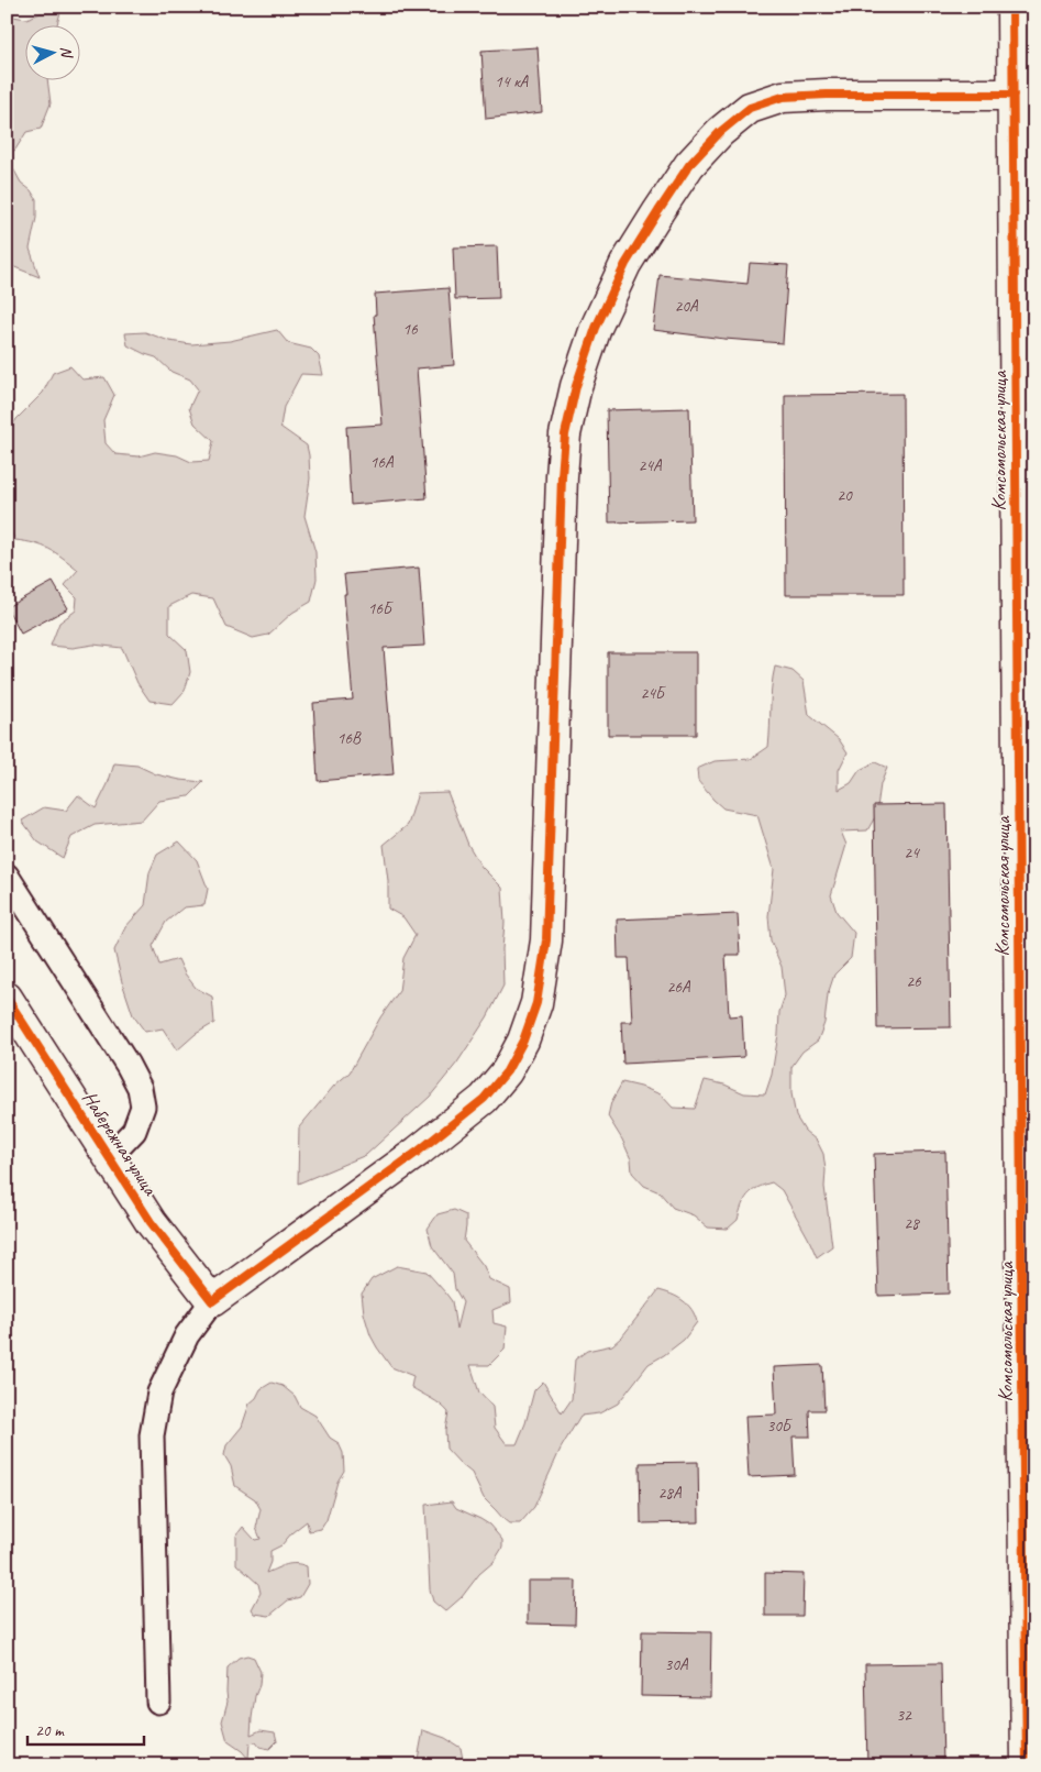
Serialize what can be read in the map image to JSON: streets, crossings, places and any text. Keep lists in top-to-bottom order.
{
  "streets": {
    "street": ["Комсомольская улица", "Набережная улица"]
  },
  "house_numbers": [
    "14 кА",
    "20А",
    "16",
    "16А",
    "24А",
    "20",
    "16Б",
    "24Б",
    "16В",
    "24",
    "26",
    "26А",
    "28",
    "30Б",
    "28А",
    "30А",
    "32"
  ],
  "scale_bar": "20 m",
  "north": "right"
}
